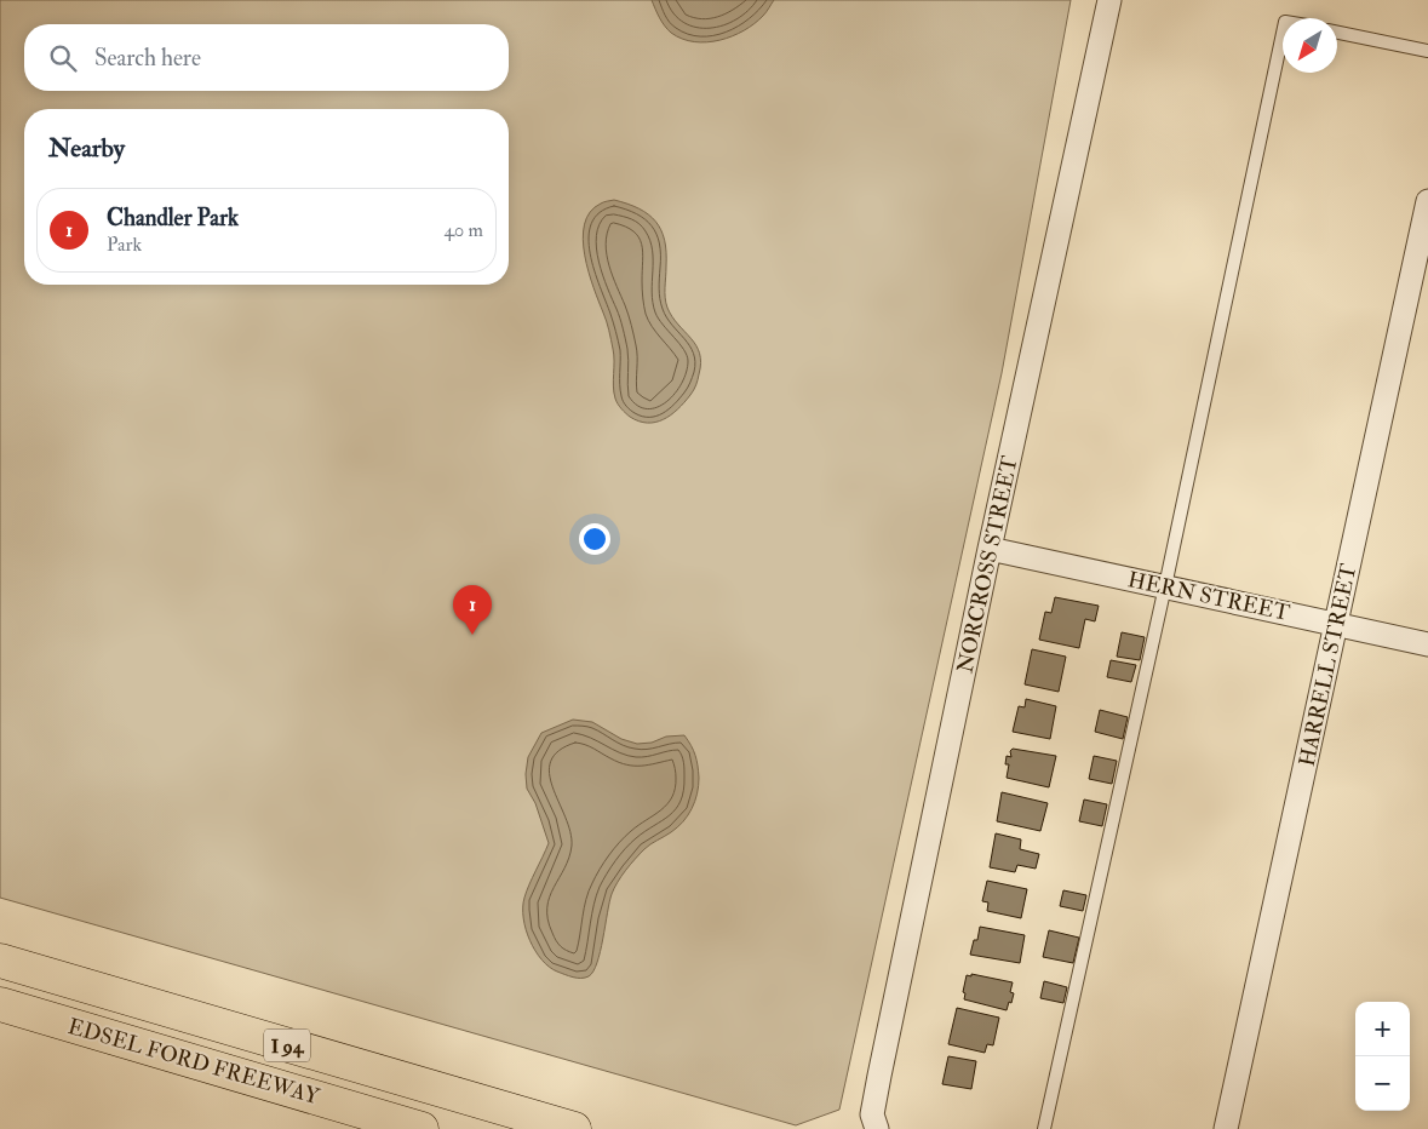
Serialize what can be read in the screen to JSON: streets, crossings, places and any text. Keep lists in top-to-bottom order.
{
  "streets": {
    "highway": ["I 94", "EDSEL FORD FREEWAY"],
    "street": ["NORCROSS STREET", "HERN STREET", "HARRELL STREET"]
  },
  "crossings": [
    ["NORCROSS STREET", "HERN STREET"],
    ["HERN STREET", "HARRELL STREET"]
  ],
  "north": "bottom left",
  "page": {
    "search": "Search here",
    "heading": "Nearby",
    "list": [
      {
        "mark": "1",
        "name": "Chandler Park",
        "note": "Park",
        "value": "40 m"
      }
    ],
    "pins": "1",
    "map_buttons": ["+", "−"]
  }
}
